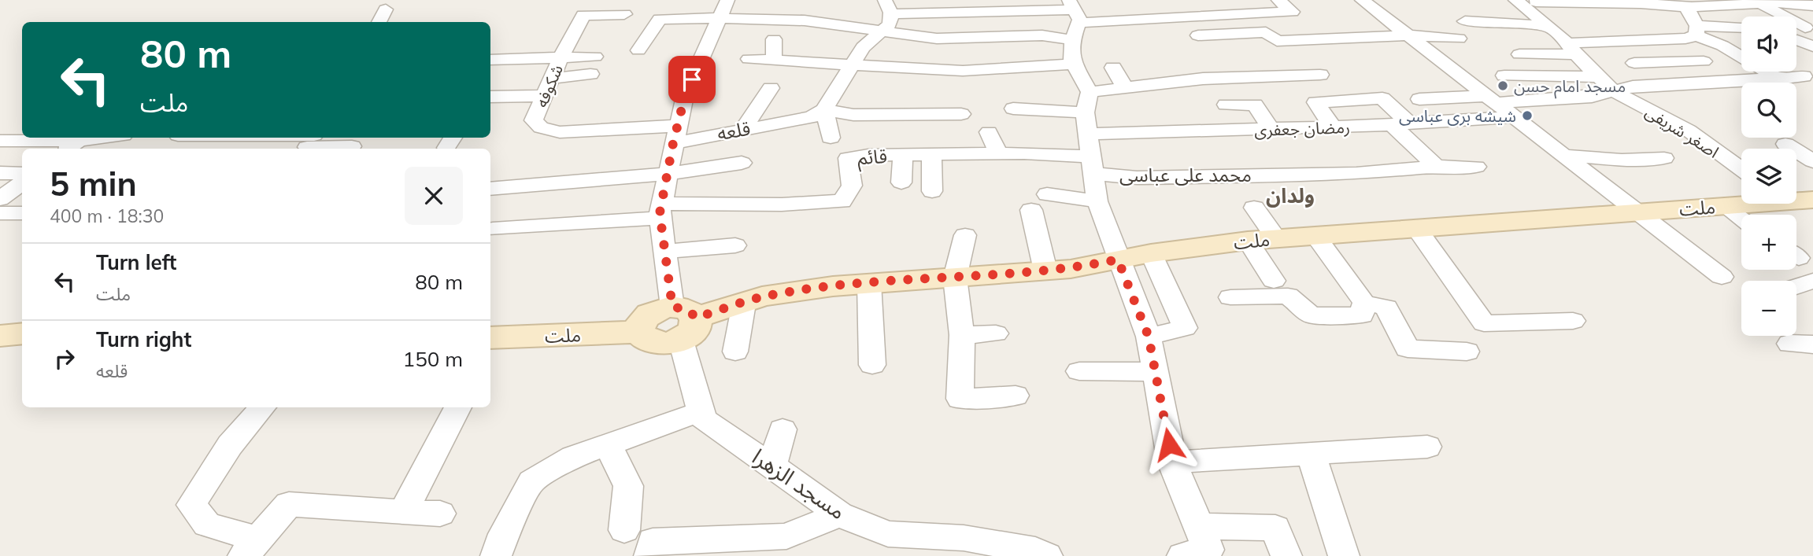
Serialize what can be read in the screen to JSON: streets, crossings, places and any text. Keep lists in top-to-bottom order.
{
  "streets": {
    "street": [
      "شکوفه",
      "رمضان جعفری",
      "قلعه",
      "اصغر شریفی",
      "قائم",
      "محمد علی عباسی",
      "ملت",
      "مسجد الزهرا"
    ]
  },
  "crossings": [
    ["شکوفه", "قلعه"],
    ["قائم", "محمد علی عباسی"],
    ["ملت", "مسجد الزهرا"]
  ],
  "districts": ["ولدان"],
  "places": ["مسجد امام حسن", "شیشه بری عباسی"],
  "page": {
    "map_buttons": ["+", "−"],
    "turn": ["80 m", "ملت"],
    "heading": ["5 min", "400 m · 18:30"],
    "list": [
      {
        "name": "Turn left",
        "note": "ملت",
        "value": "80 m"
      },
      {
        "name": "Turn right",
        "note": "قلعه",
        "value": "150 m"
      }
    ]
  }
}
